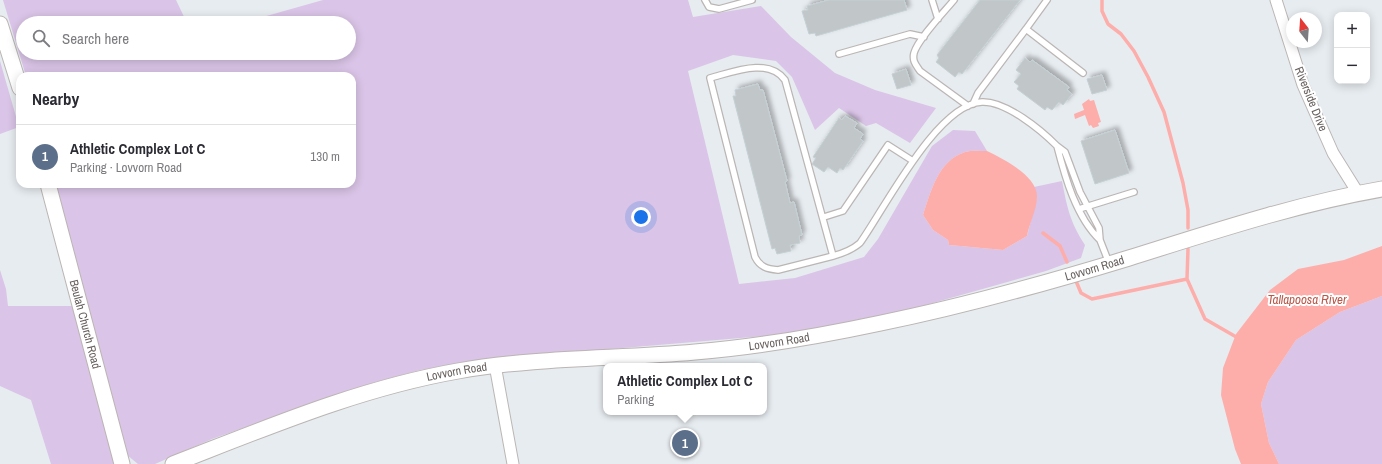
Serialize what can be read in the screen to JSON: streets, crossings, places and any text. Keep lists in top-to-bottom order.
{
  "streets": {
    "street": ["Riverside Drive", "Lovvorn Road", "Beulah Church Road"]
  },
  "crossings": [
    ["Riverside Drive", "Lovvorn Road"]
  ],
  "water": ["Tallapoosa River"],
  "north": "top",
  "page": {
    "map_buttons": ["+", "−"],
    "search": "Search here",
    "heading": "Nearby",
    "list": [
      {
        "mark": "1",
        "name": "Athletic Complex Lot C",
        "note": "Parking · Lovvorn Road",
        "value": "130 m"
      }
    ],
    "popup": ["Athletic Complex Lot C", "Parking"],
    "pins": "1"
  }
}
